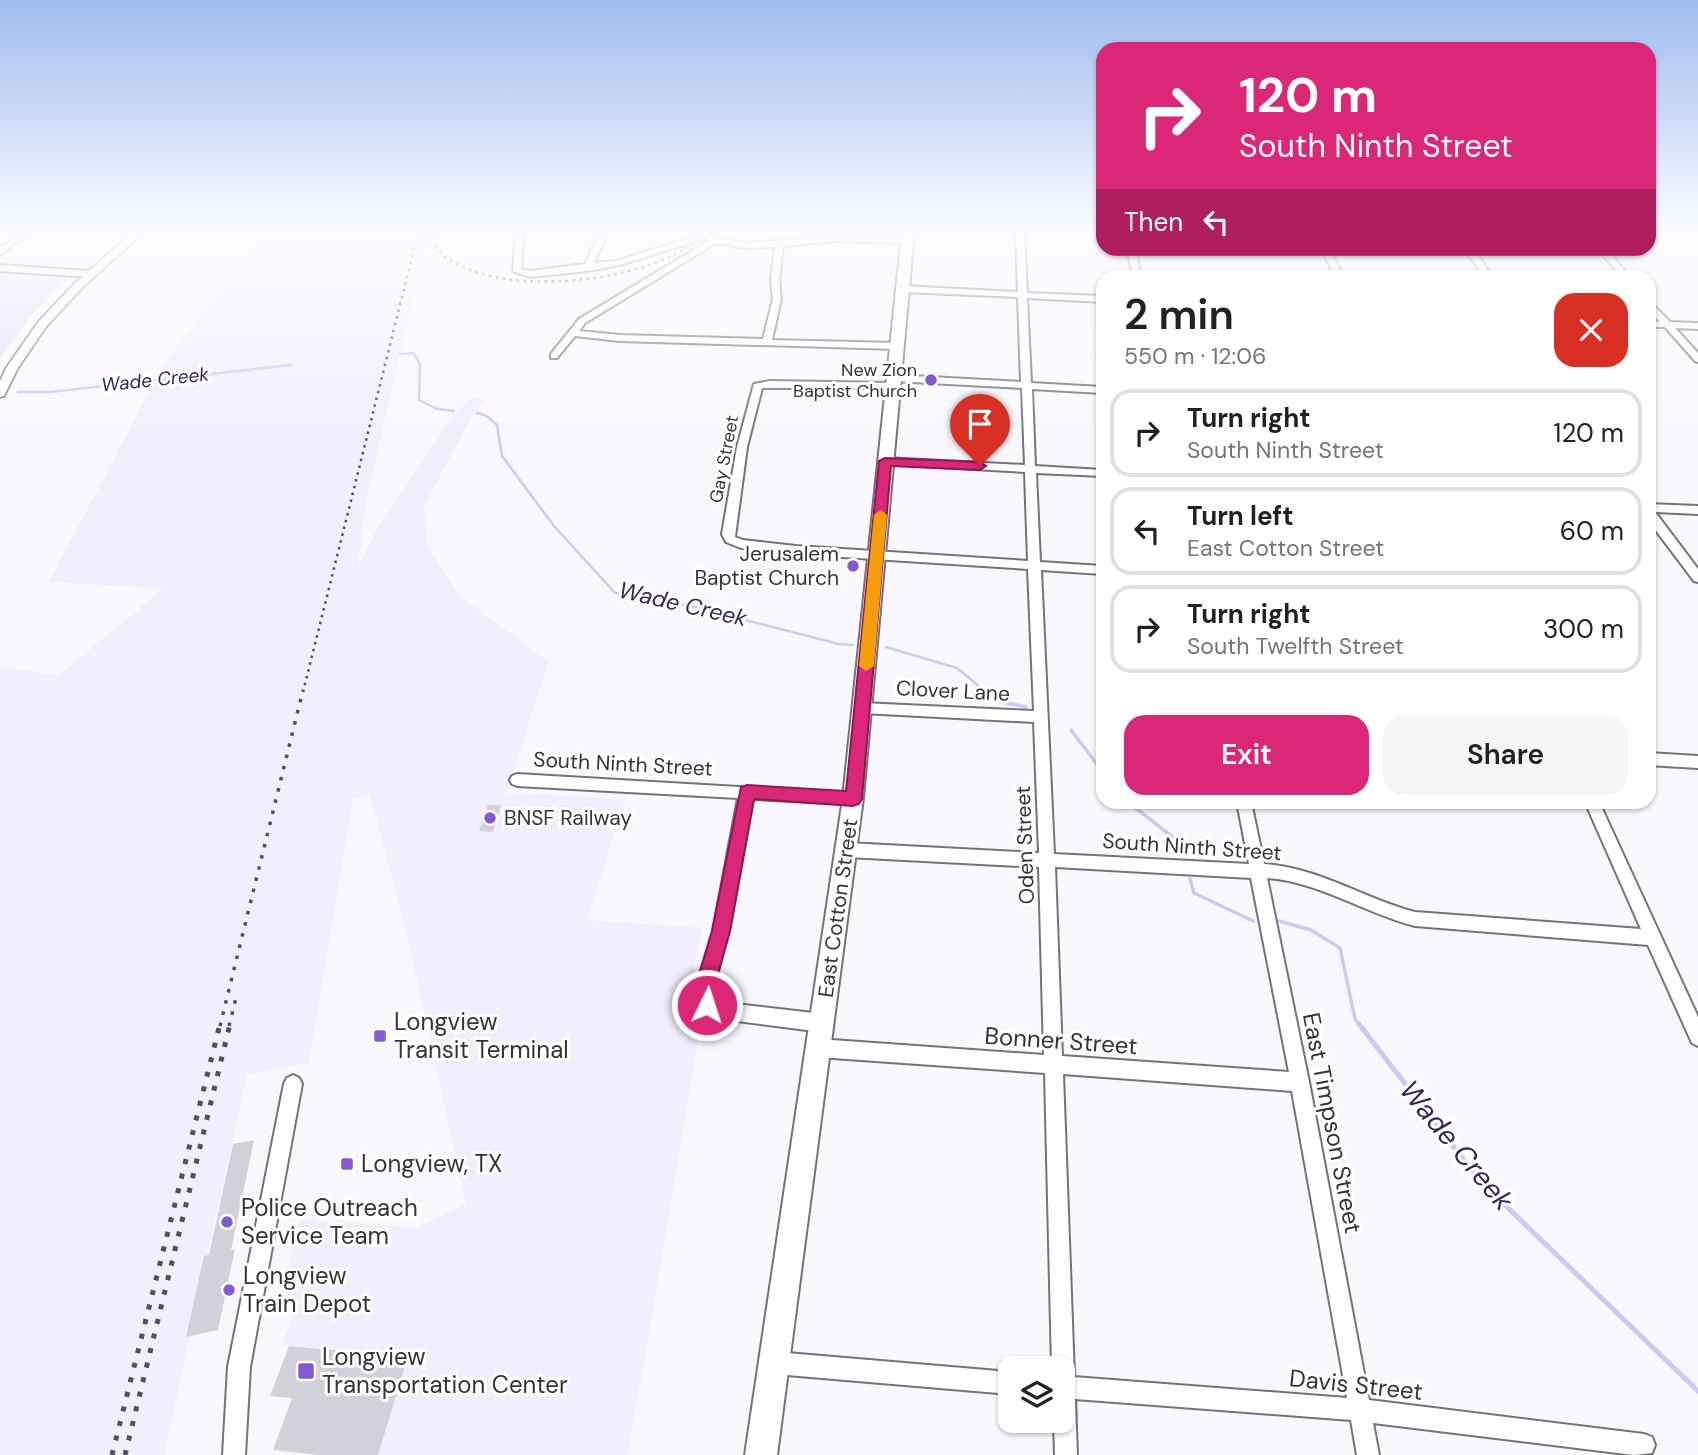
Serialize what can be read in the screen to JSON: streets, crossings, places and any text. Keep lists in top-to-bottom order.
{
  "streets": {
    "main road": ["East Cotton Street"],
    "street": [
      "Gay Street",
      "Clover Lane",
      "South Ninth Street",
      "Oden Street",
      "Bonner Street",
      "East Timpson Street",
      "Davis Street"
    ]
  },
  "crossings": [
    ["Gay Street", "East Cotton Street"],
    ["Clover Lane", "Oden Street"],
    ["Clover Lane", "East Cotton Street"],
    ["South Ninth Street", "Oden Street"],
    ["South Ninth Street", "East Cotton Street"],
    ["South Ninth Street", "East Timpson Street"],
    ["Oden Street", "Bonner Street"],
    ["East Cotton Street", "Bonner Street"],
    ["Bonner Street", "East Timpson Street"],
    ["East Timpson Street", "Davis Street"]
  ],
  "water": ["Wade Creek"],
  "places": {
    "other": [
      "New Zion Baptist Church",
      "Jerusalem Baptist Church",
      "BNSF Railway",
      "Police Outreach Service Team",
      "Longview Train Depot"
    ],
    "transit": ["Longview Transit Terminal", "Longview, TX", "Longview Transportation Center"]
  },
  "page": {
    "turn": ["120 m", "South Ninth Street"],
    "then": "Then",
    "heading": ["2 min", "550 m · 12:06"],
    "list": [
      {
        "name": "Turn right",
        "note": "South Ninth Street",
        "value": "120 m"
      },
      {
        "name": "Turn left",
        "note": "East Cotton Street",
        "value": "60 m"
      },
      {
        "name": "Turn right",
        "note": "South Twelfth Street",
        "value": "300 m"
      }
    ],
    "buttons": ["Exit", "Share"]
  }
}
